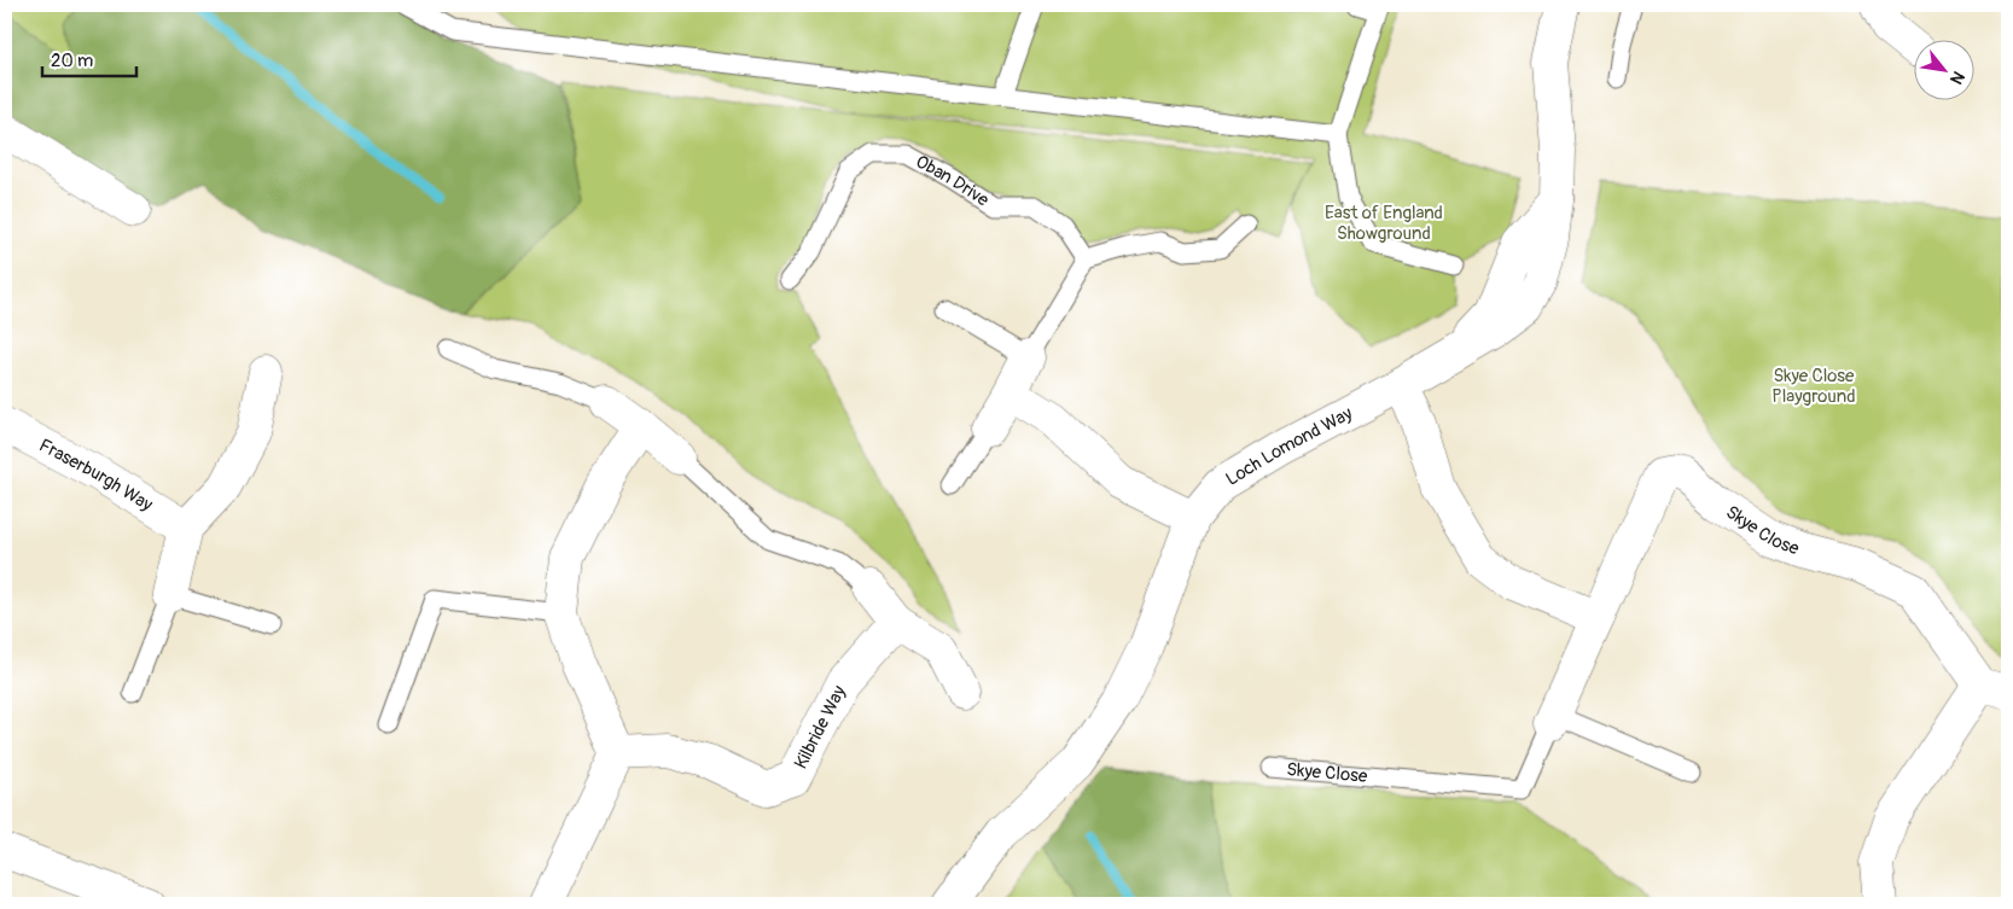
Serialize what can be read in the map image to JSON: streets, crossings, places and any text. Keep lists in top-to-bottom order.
{
  "streets": {
    "street": [
      "Loch Lomond Way",
      "Fraserburgh Way",
      "Skye Close",
      "Kilbride Way"
    ],
    "lane": ["Oban Drive"]
  },
  "parks": ["East of England Showground", "Skye Close Playground"],
  "scale_bar": "20 m",
  "north": "bottom right"
}
